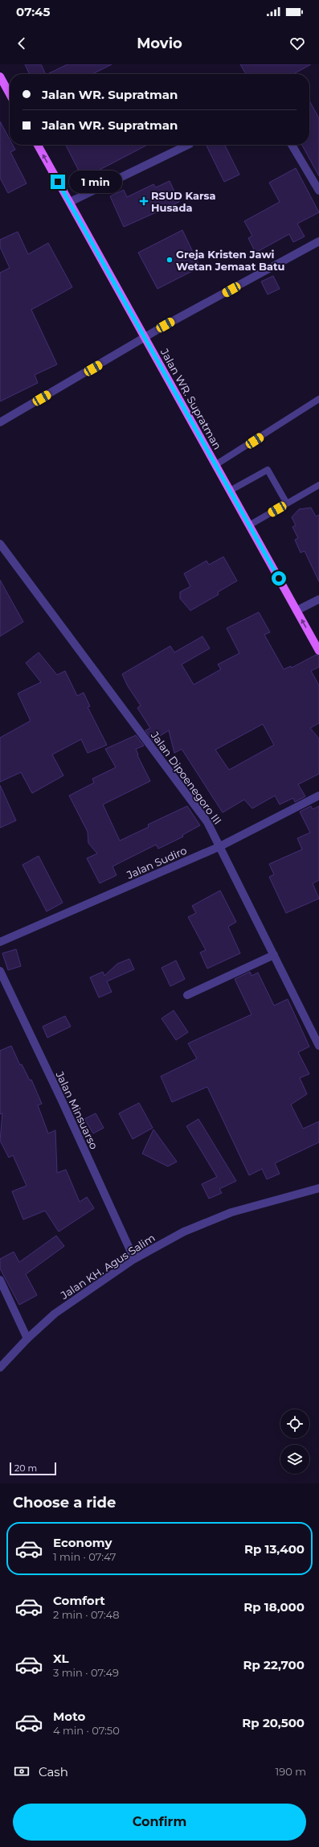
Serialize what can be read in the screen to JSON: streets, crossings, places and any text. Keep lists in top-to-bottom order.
{
  "streets": {
    "main road": ["Jalan WR. Supratman"],
    "street": [
      "Jalan Dipoenegoro III",
      "Jalan Sudiro",
      "Jalan Minsuarso",
      "Jalan KH. Agus Salim"
    ]
  },
  "crossings": [
    ["Jalan Dipoenegoro III", "Jalan Sudiro"],
    ["Jalan Minsuarso", "Jalan KH. Agus Salim"]
  ],
  "places": {
    "health": ["RSUD Karsa Husada"],
    "other": ["Greja Kristen Jawi Wetan Jemaat Batu"]
  },
  "scale_bar": "20 m",
  "page": {
    "status": "07:45",
    "header": "Movio",
    "banner": ["Jalan WR. Supratman", "Jalan WR. Supratman"],
    "bubble": "1 min",
    "scale": "20 m",
    "heading": "Choose a ride",
    "list": [
      {
        "name": "Economy",
        "note": "1 min · 07:47",
        "value": "Rp 13,400"
      },
      {
        "name": "Comfort",
        "note": "2 min · 07:48",
        "value": "Rp 18,000"
      },
      {
        "name": "XL",
        "note": "3 min · 07:49",
        "value": "Rp 22,700"
      },
      {
        "name": "Moto",
        "note": "4 min · 07:50",
        "value": "Rp 20,500"
      }
    ],
    "pay": ["Cash", "190 m"],
    "buttons": "Confirm"
  }
}
